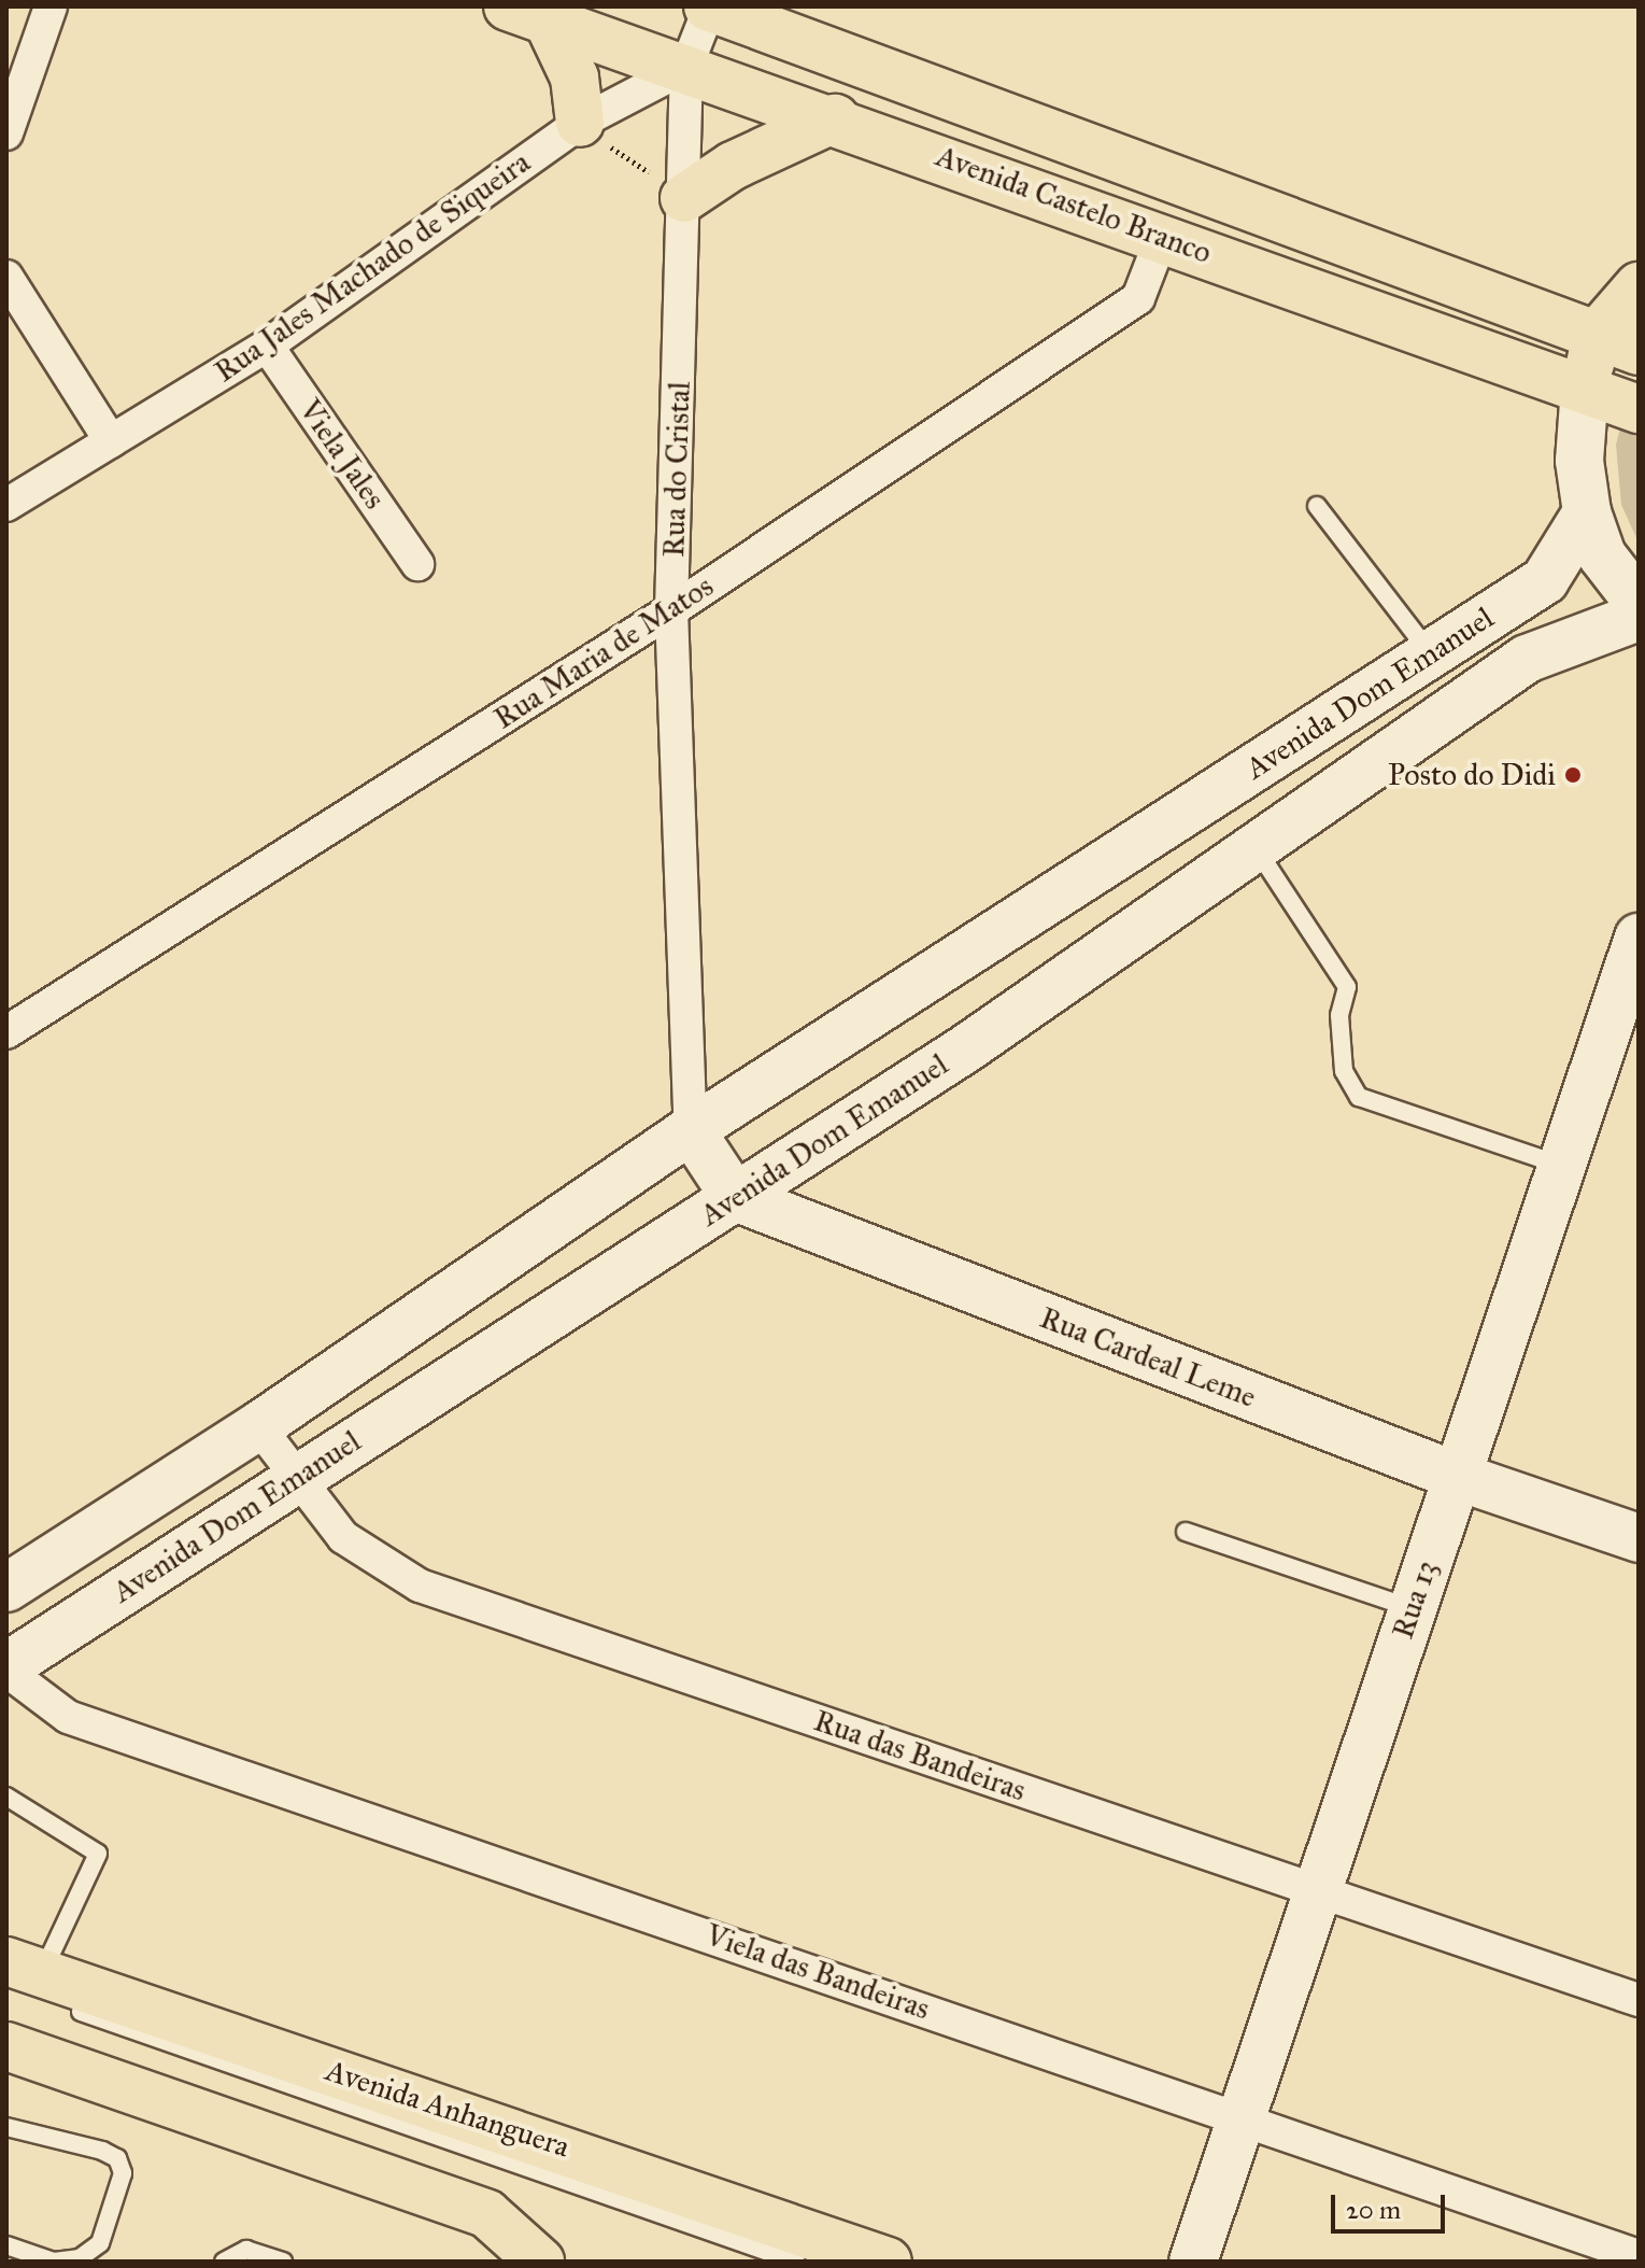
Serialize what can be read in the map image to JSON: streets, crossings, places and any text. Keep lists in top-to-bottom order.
{
  "streets": {
    "main road": [
      "Avenida Castelo Branco",
      "Avenida Dom Emanuel",
      "Rua Cardeal Leme",
      "Rua 13",
      "Avenida Anhanguera"
    ],
    "street": [
      "Rua Jales Machado de Siqueira",
      "Viela Jales",
      "Rua do Cristal",
      "Rua Maria de Matos",
      "Rua das Bandeiras",
      "Viela das Bandeiras"
    ]
  },
  "crossings": [
    ["Avenida Castelo Branco", "Rua Jales Machado de Siqueira"],
    ["Avenida Castelo Branco", "Rua do Cristal"],
    ["Avenida Castelo Branco", "Rua Maria de Matos"],
    ["Rua Jales Machado de Siqueira", "Viela Jales"],
    ["Rua Jales Machado de Siqueira", "Rua do Cristal"],
    ["Rua do Cristal", "Rua Maria de Matos"],
    ["Rua do Cristal", "Avenida Dom Emanuel"],
    ["Avenida Dom Emanuel", "Rua Cardeal Leme"],
    ["Avenida Dom Emanuel", "Rua das Bandeiras"],
    ["Avenida Dom Emanuel", "Viela das Bandeiras"],
    ["Rua Cardeal Leme", "Rua 13"],
    ["Rua 13", "Rua das Bandeiras"],
    ["Rua 13", "Viela das Bandeiras"]
  ],
  "places": ["Posto do Didi"],
  "scale_bar": "20 m"
}
